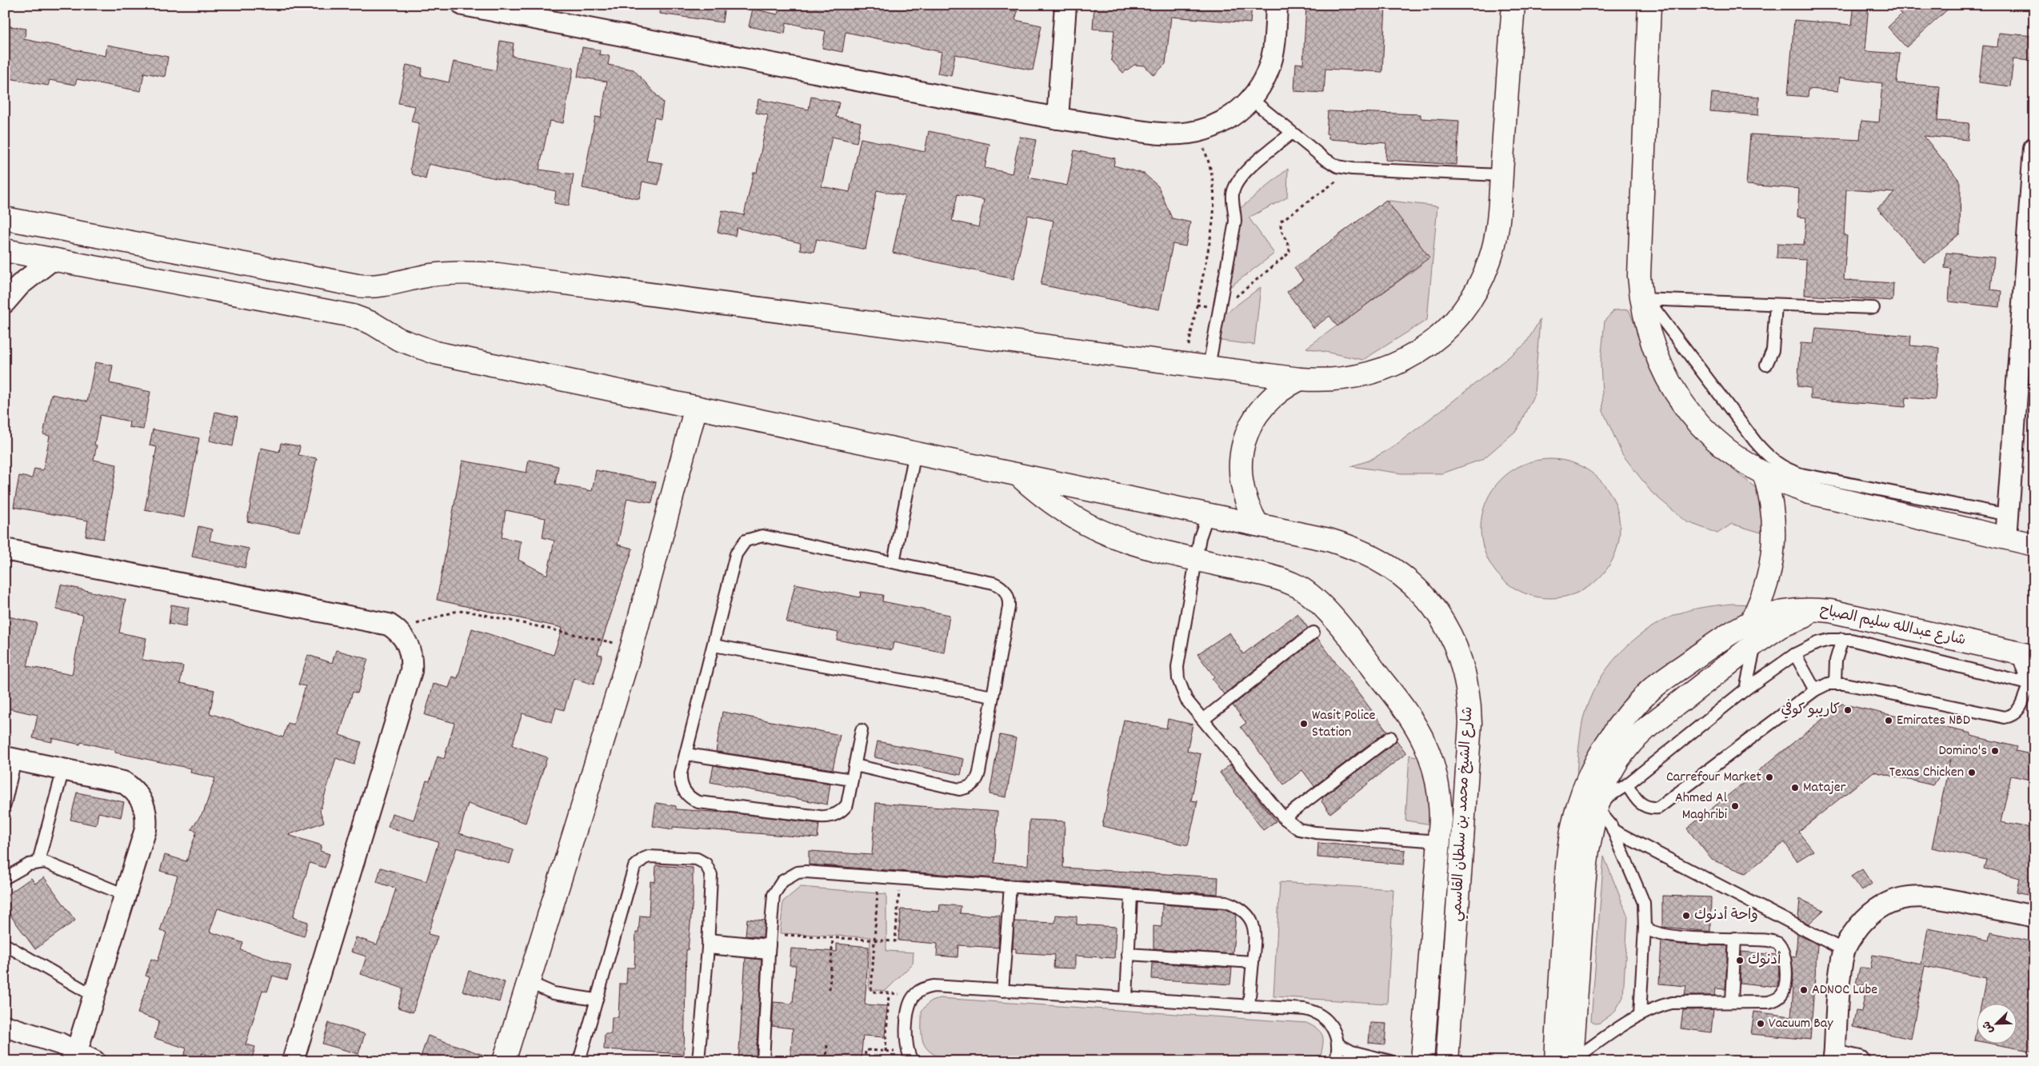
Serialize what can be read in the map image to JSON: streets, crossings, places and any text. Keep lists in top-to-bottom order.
{
  "streets": {
    "main road": ["شارع عبدالله سليم الصباح", "شارع الشيخ محمد بن سلطان القاسمي"]
  },
  "places": [
    "كاريبو كوفي",
    "Emirates NBD",
    "Wasit Police Station",
    "Domino's",
    "Texas Chicken",
    "Carrefour Market",
    "Matajer",
    "Ahmed Al Maghribi",
    "واحة أدنوك",
    "أدنوك",
    "ADNOC Lube",
    "Vacuum Bay"
  ],
  "north": "bottom left"
}
